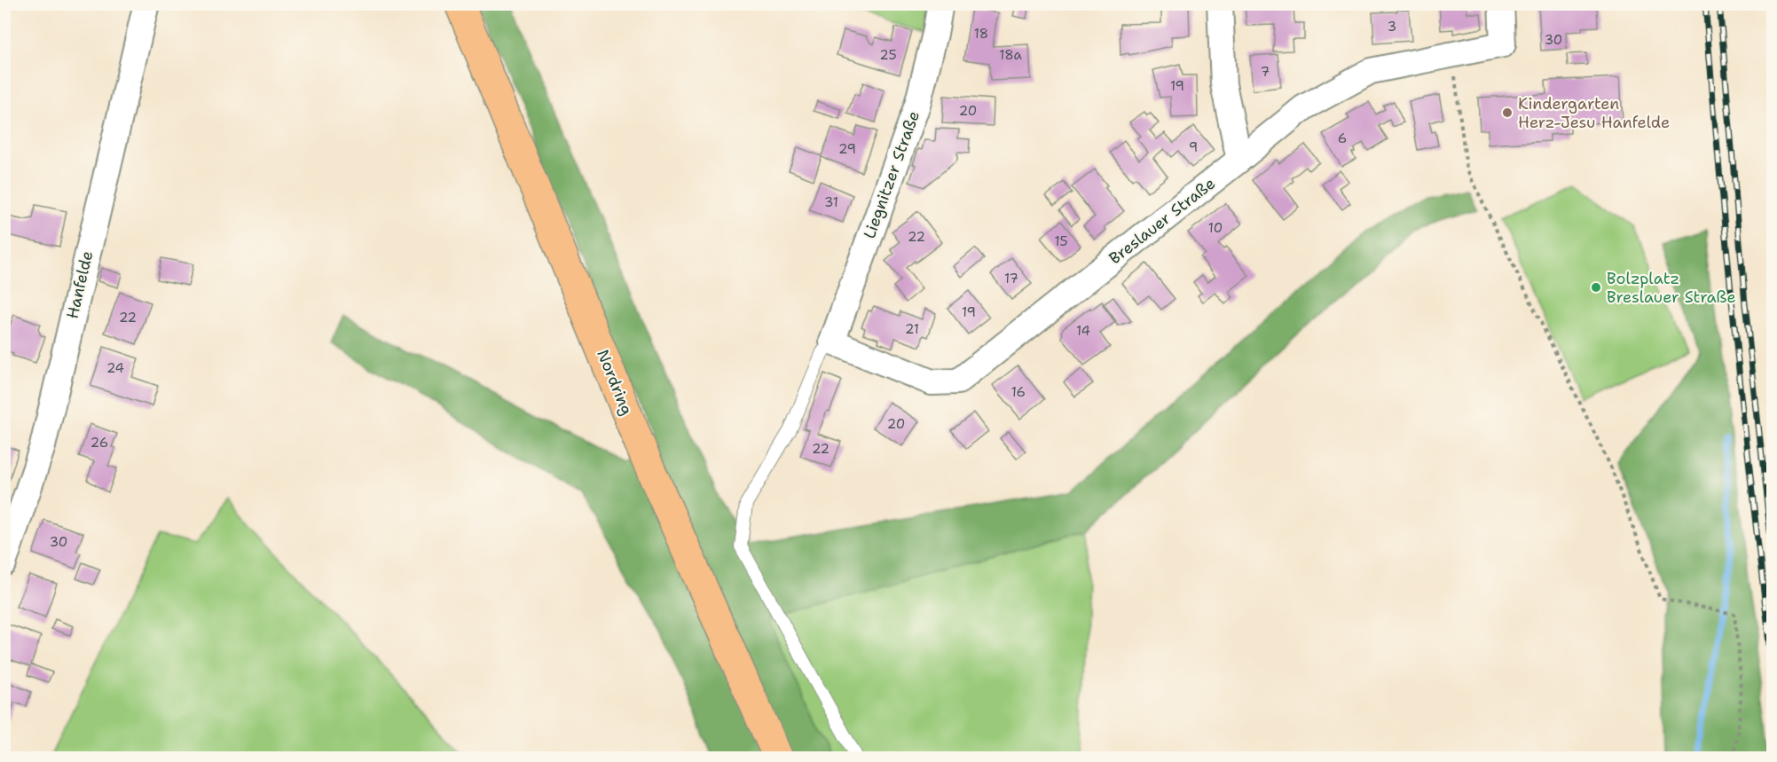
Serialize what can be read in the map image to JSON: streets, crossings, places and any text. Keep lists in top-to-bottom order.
{
  "streets": {
    "main road": ["Nordring"],
    "street": ["Liegnitzer Straße", "Breslauer Straße", "Hanfelde"]
  },
  "crossings": [
    ["Liegnitzer Straße", "Breslauer Straße"]
  ],
  "places": ["Kindergarten Herz-Jesu Hanfelde", "Bolzplatz Breslauer Straße"],
  "house_numbers": [
    "3",
    "18",
    "30",
    "25",
    "18a",
    "7",
    "19",
    "20",
    "6",
    "9",
    "29",
    "31",
    "10",
    "22",
    "15",
    "17",
    "19",
    "22",
    "21",
    "14",
    "24",
    "16",
    "20",
    "26",
    "22",
    "30"
  ]
}
